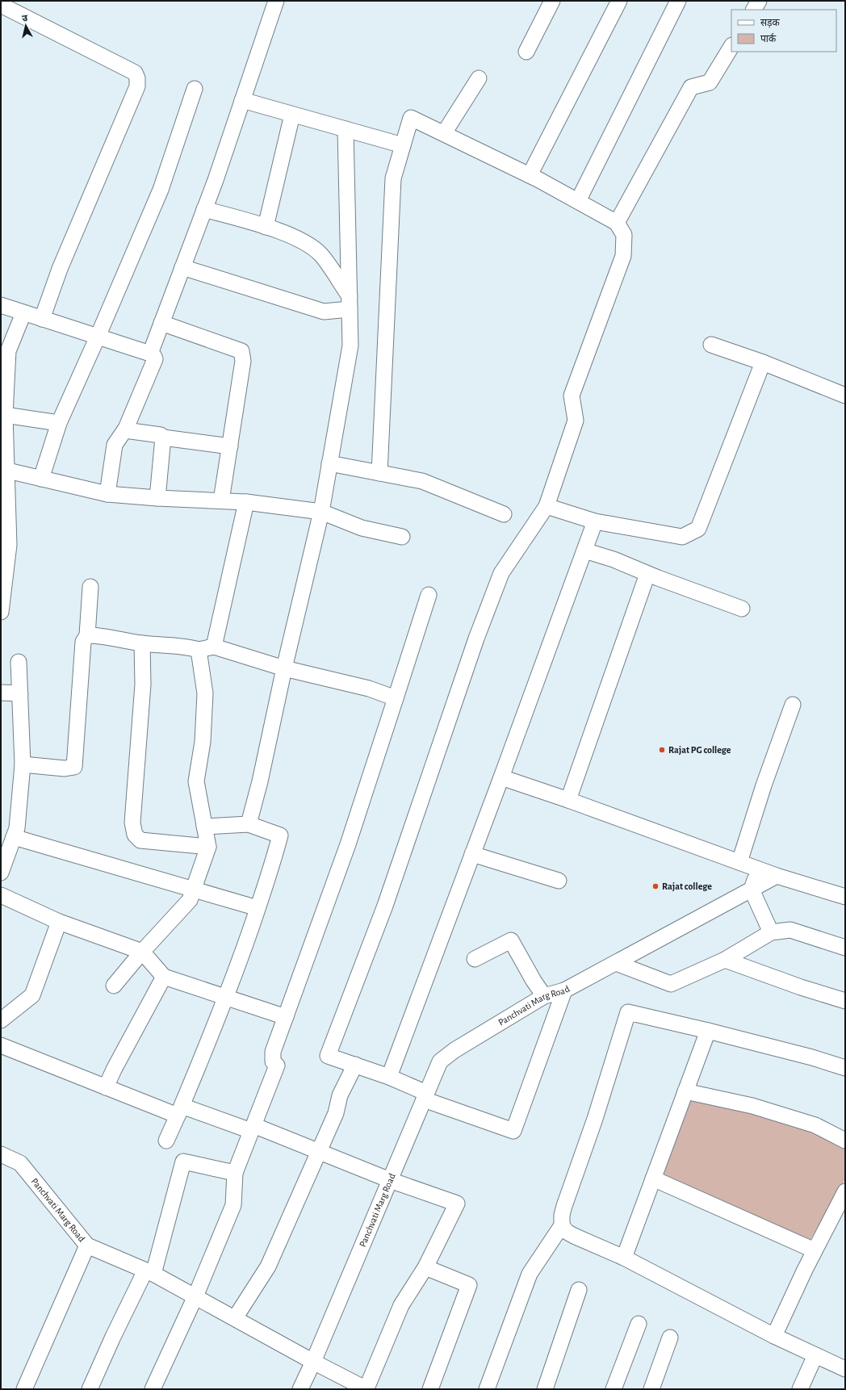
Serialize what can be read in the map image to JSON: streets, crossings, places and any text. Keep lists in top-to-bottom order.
{
  "streets": {
    "street": ["Panchvati Marg Road"]
  },
  "places": ["Rajat PG college", "Rajat college"],
  "legend": ["सड़क", "पार्क"],
  "north": "top"
}
